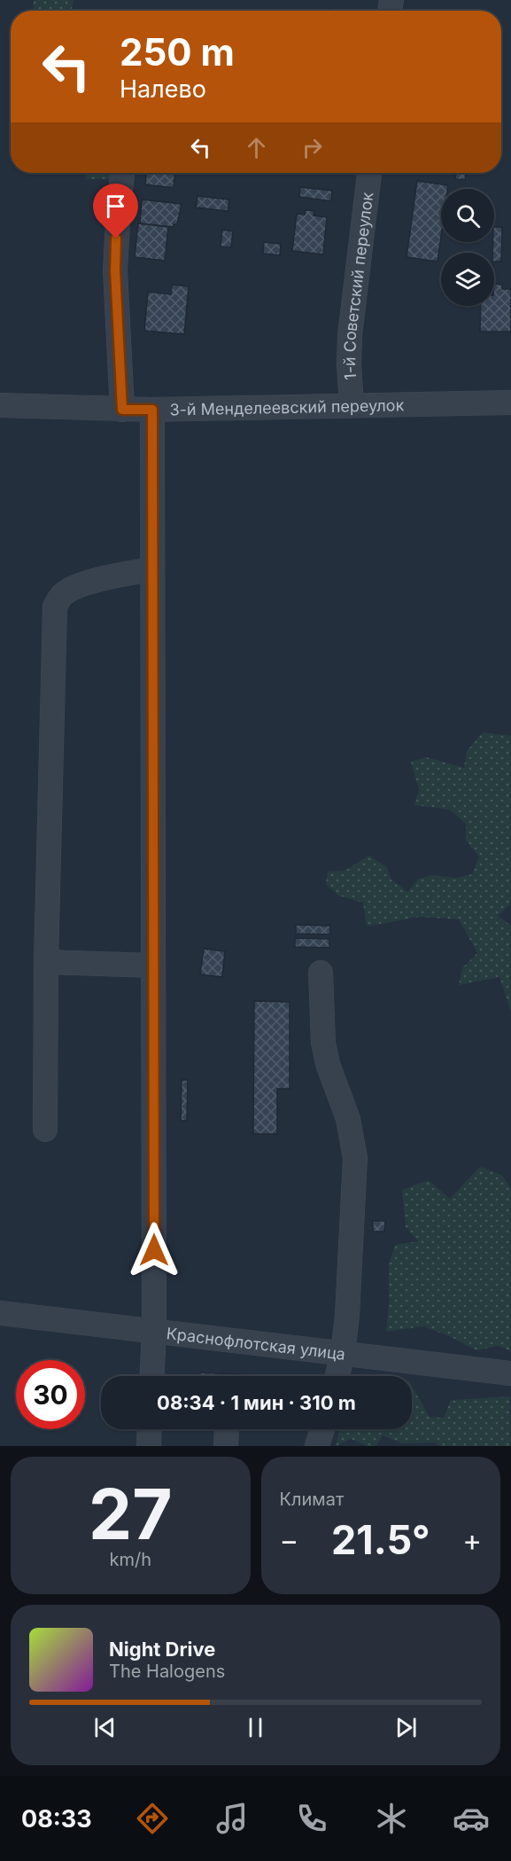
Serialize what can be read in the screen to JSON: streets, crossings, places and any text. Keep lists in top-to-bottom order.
{
  "streets": {
    "street": ["1-й Советский переулок", "3-й Менделеевский переулок", "Краснофлотская улица"]
  },
  "crossings": [
    ["1-й Советский переулок", "3-й Менделеевский переулок"]
  ],
  "page": {
    "turn": ["250 m", "Налево"],
    "limit": "30",
    "trip": "08:34 · 1 мин · 310 m",
    "tile": [
      ["27", "km/h"],
      "Климат"
    ],
    "heat": ["−", "21.5°", "+"],
    "song": ["Night Drive", "The Halogens"],
    "tabs": "08:33"
  }
}
